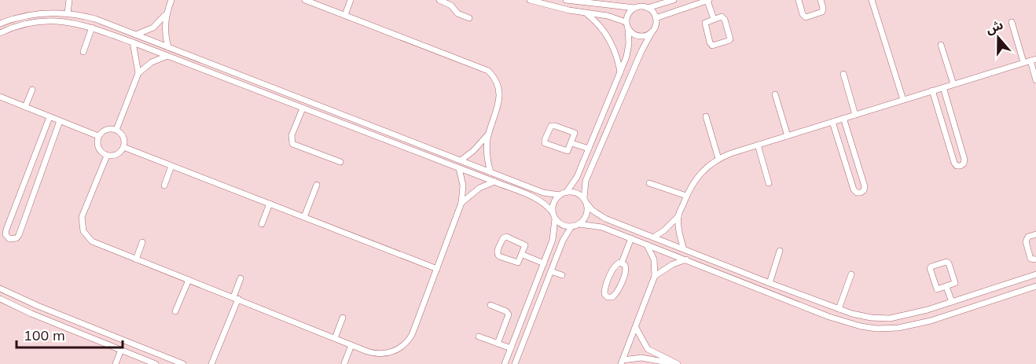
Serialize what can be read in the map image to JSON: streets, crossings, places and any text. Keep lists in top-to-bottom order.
{
  "scale_bar": "100 m",
  "north": "top"
}
